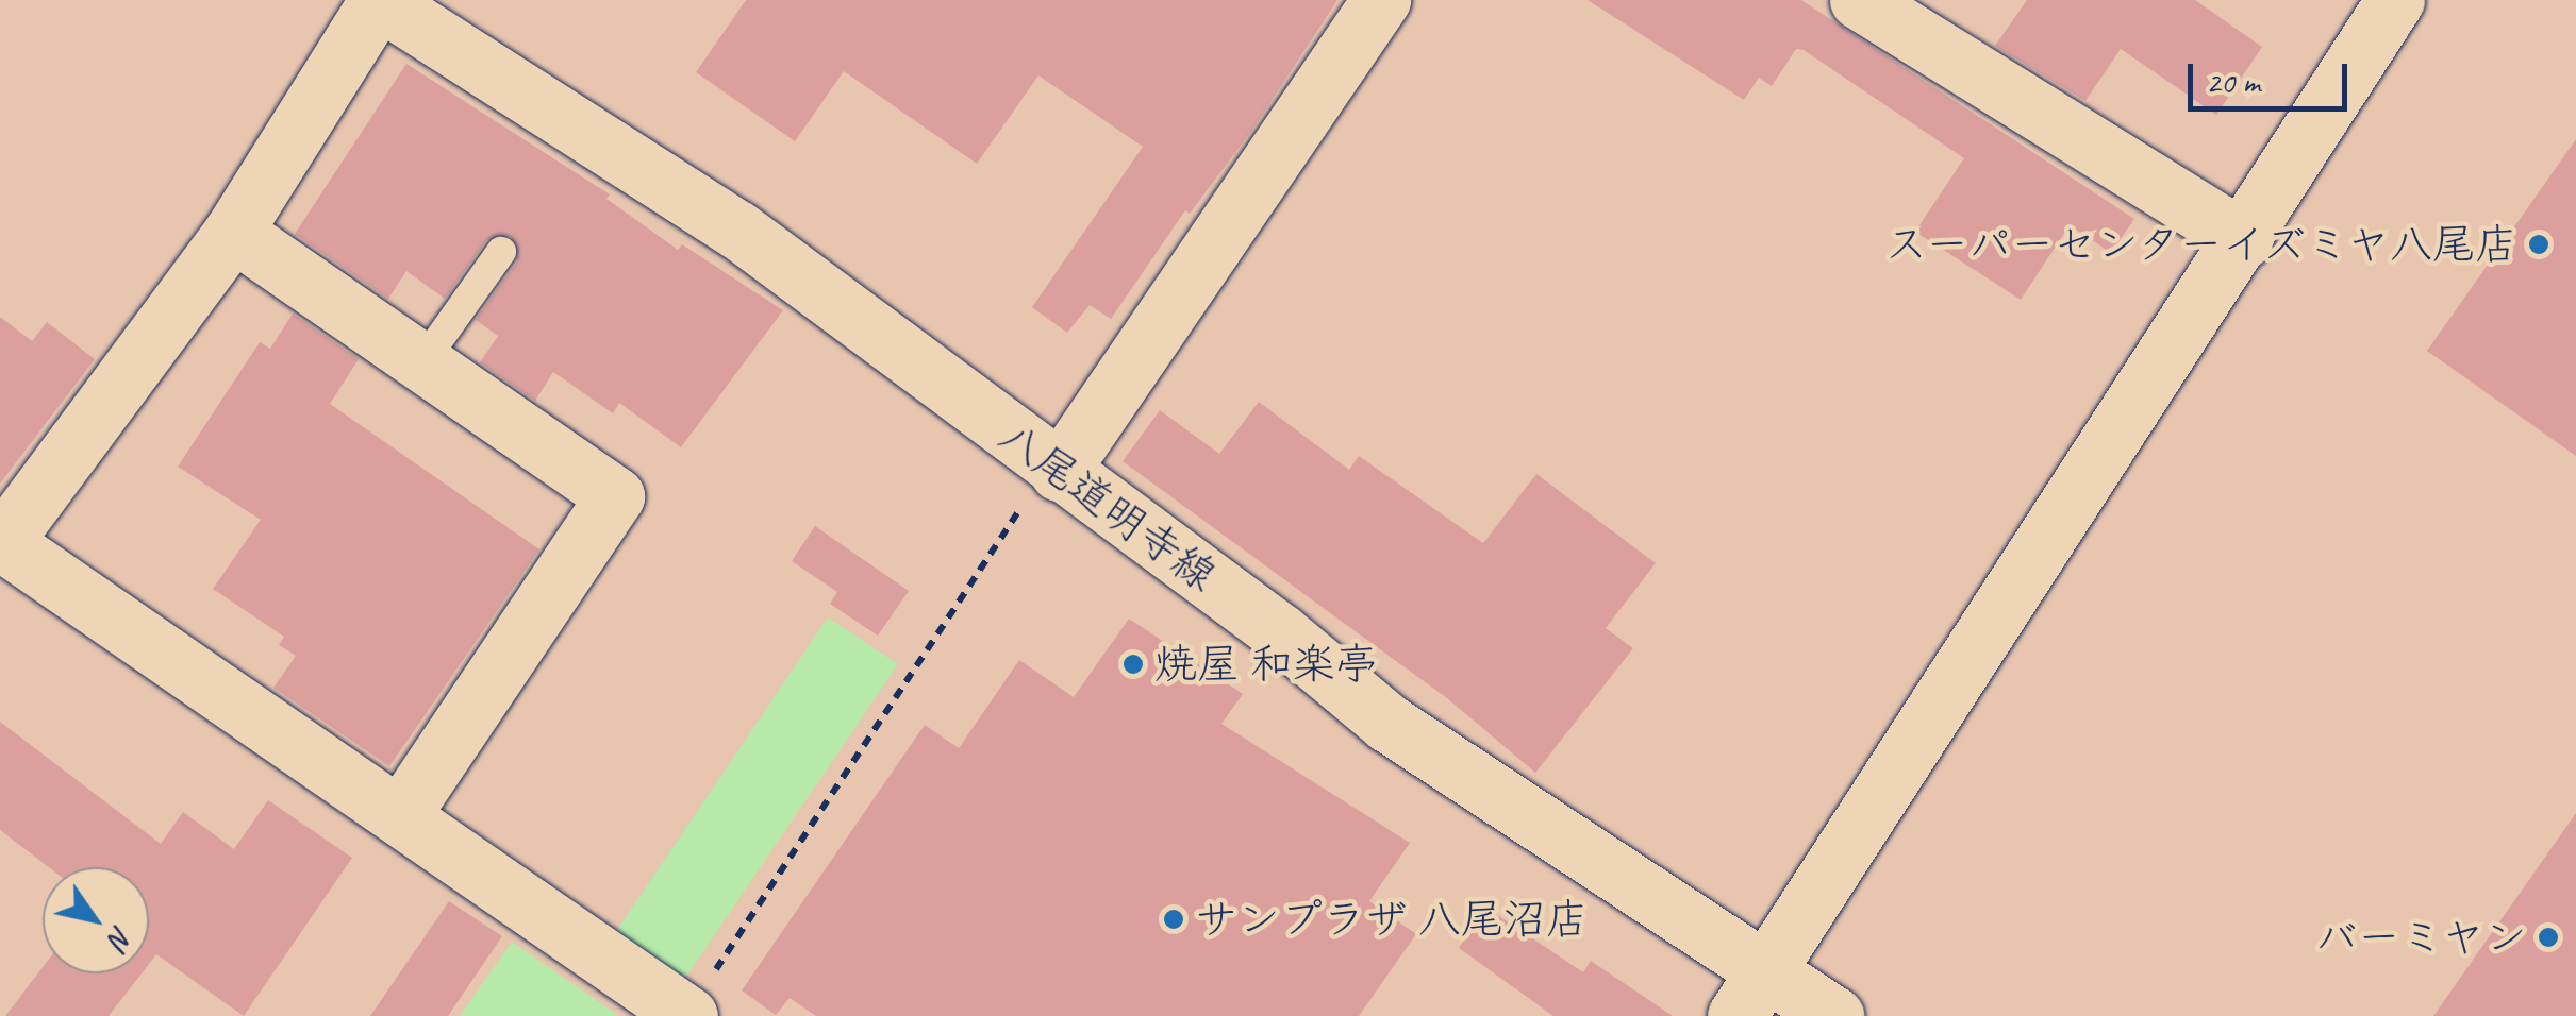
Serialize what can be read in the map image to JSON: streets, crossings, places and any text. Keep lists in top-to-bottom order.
{
  "streets": {
    "street": ["八尾道明寺線"]
  },
  "places": [
    "スーパーセンターイズミヤ八尾店",
    "焼屋 和楽亭",
    "サンプラザ 八尾沼店",
    "バーミヤン"
  ],
  "scale_bar": "20 m",
  "north": "bottom right"
}
